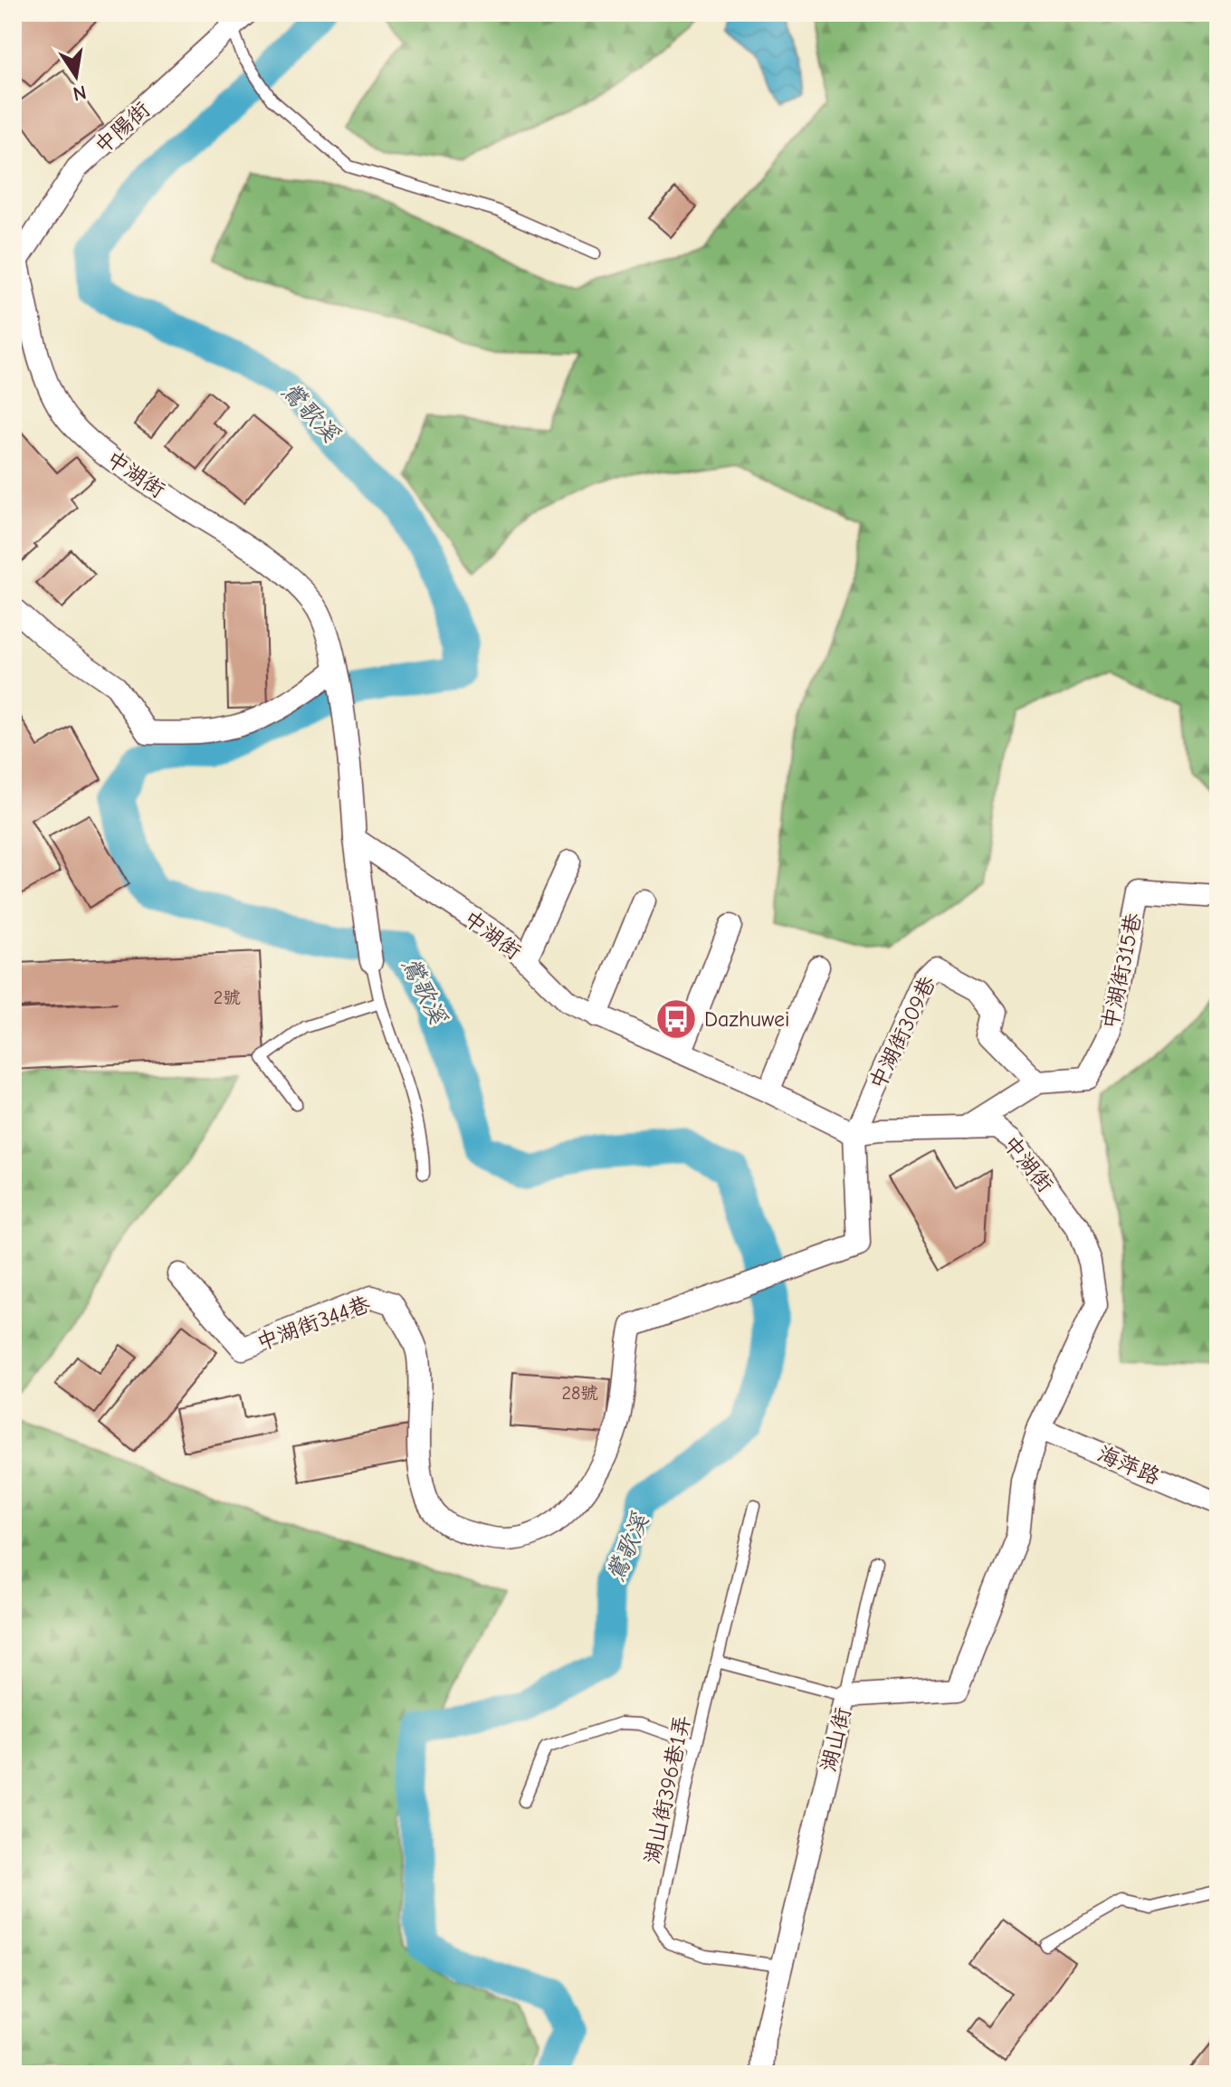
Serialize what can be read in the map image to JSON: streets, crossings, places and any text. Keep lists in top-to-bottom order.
{
  "streets": {
    "street": [
      "中陽街",
      "中湖街",
      "中湖街315巷",
      "中湖街309巷",
      "中湖街344巷",
      "海萍路",
      "湖山街"
    ],
    "lane": ["湖山街396巷1弄"]
  },
  "crossings": [
    ["中陽街", "中湖街"],
    ["中湖街", "中湖街315巷"],
    ["中湖街", "中湖街309巷"],
    ["中湖街", "中湖街344巷"],
    ["中湖街", "海萍路"],
    ["中湖街", "湖山街"],
    ["中湖街315巷", "中湖街309巷"],
    ["中湖街309巷", "中湖街344巷"],
    ["海萍路", "湖山街"],
    ["湖山街", "湖山街396巷1弄"]
  ],
  "water": ["鶯歌溪"],
  "places": {
    "bus stop": ["Dazhuwei"]
  },
  "house_numbers": ["2號", "28號"],
  "north": "bottom"
}
